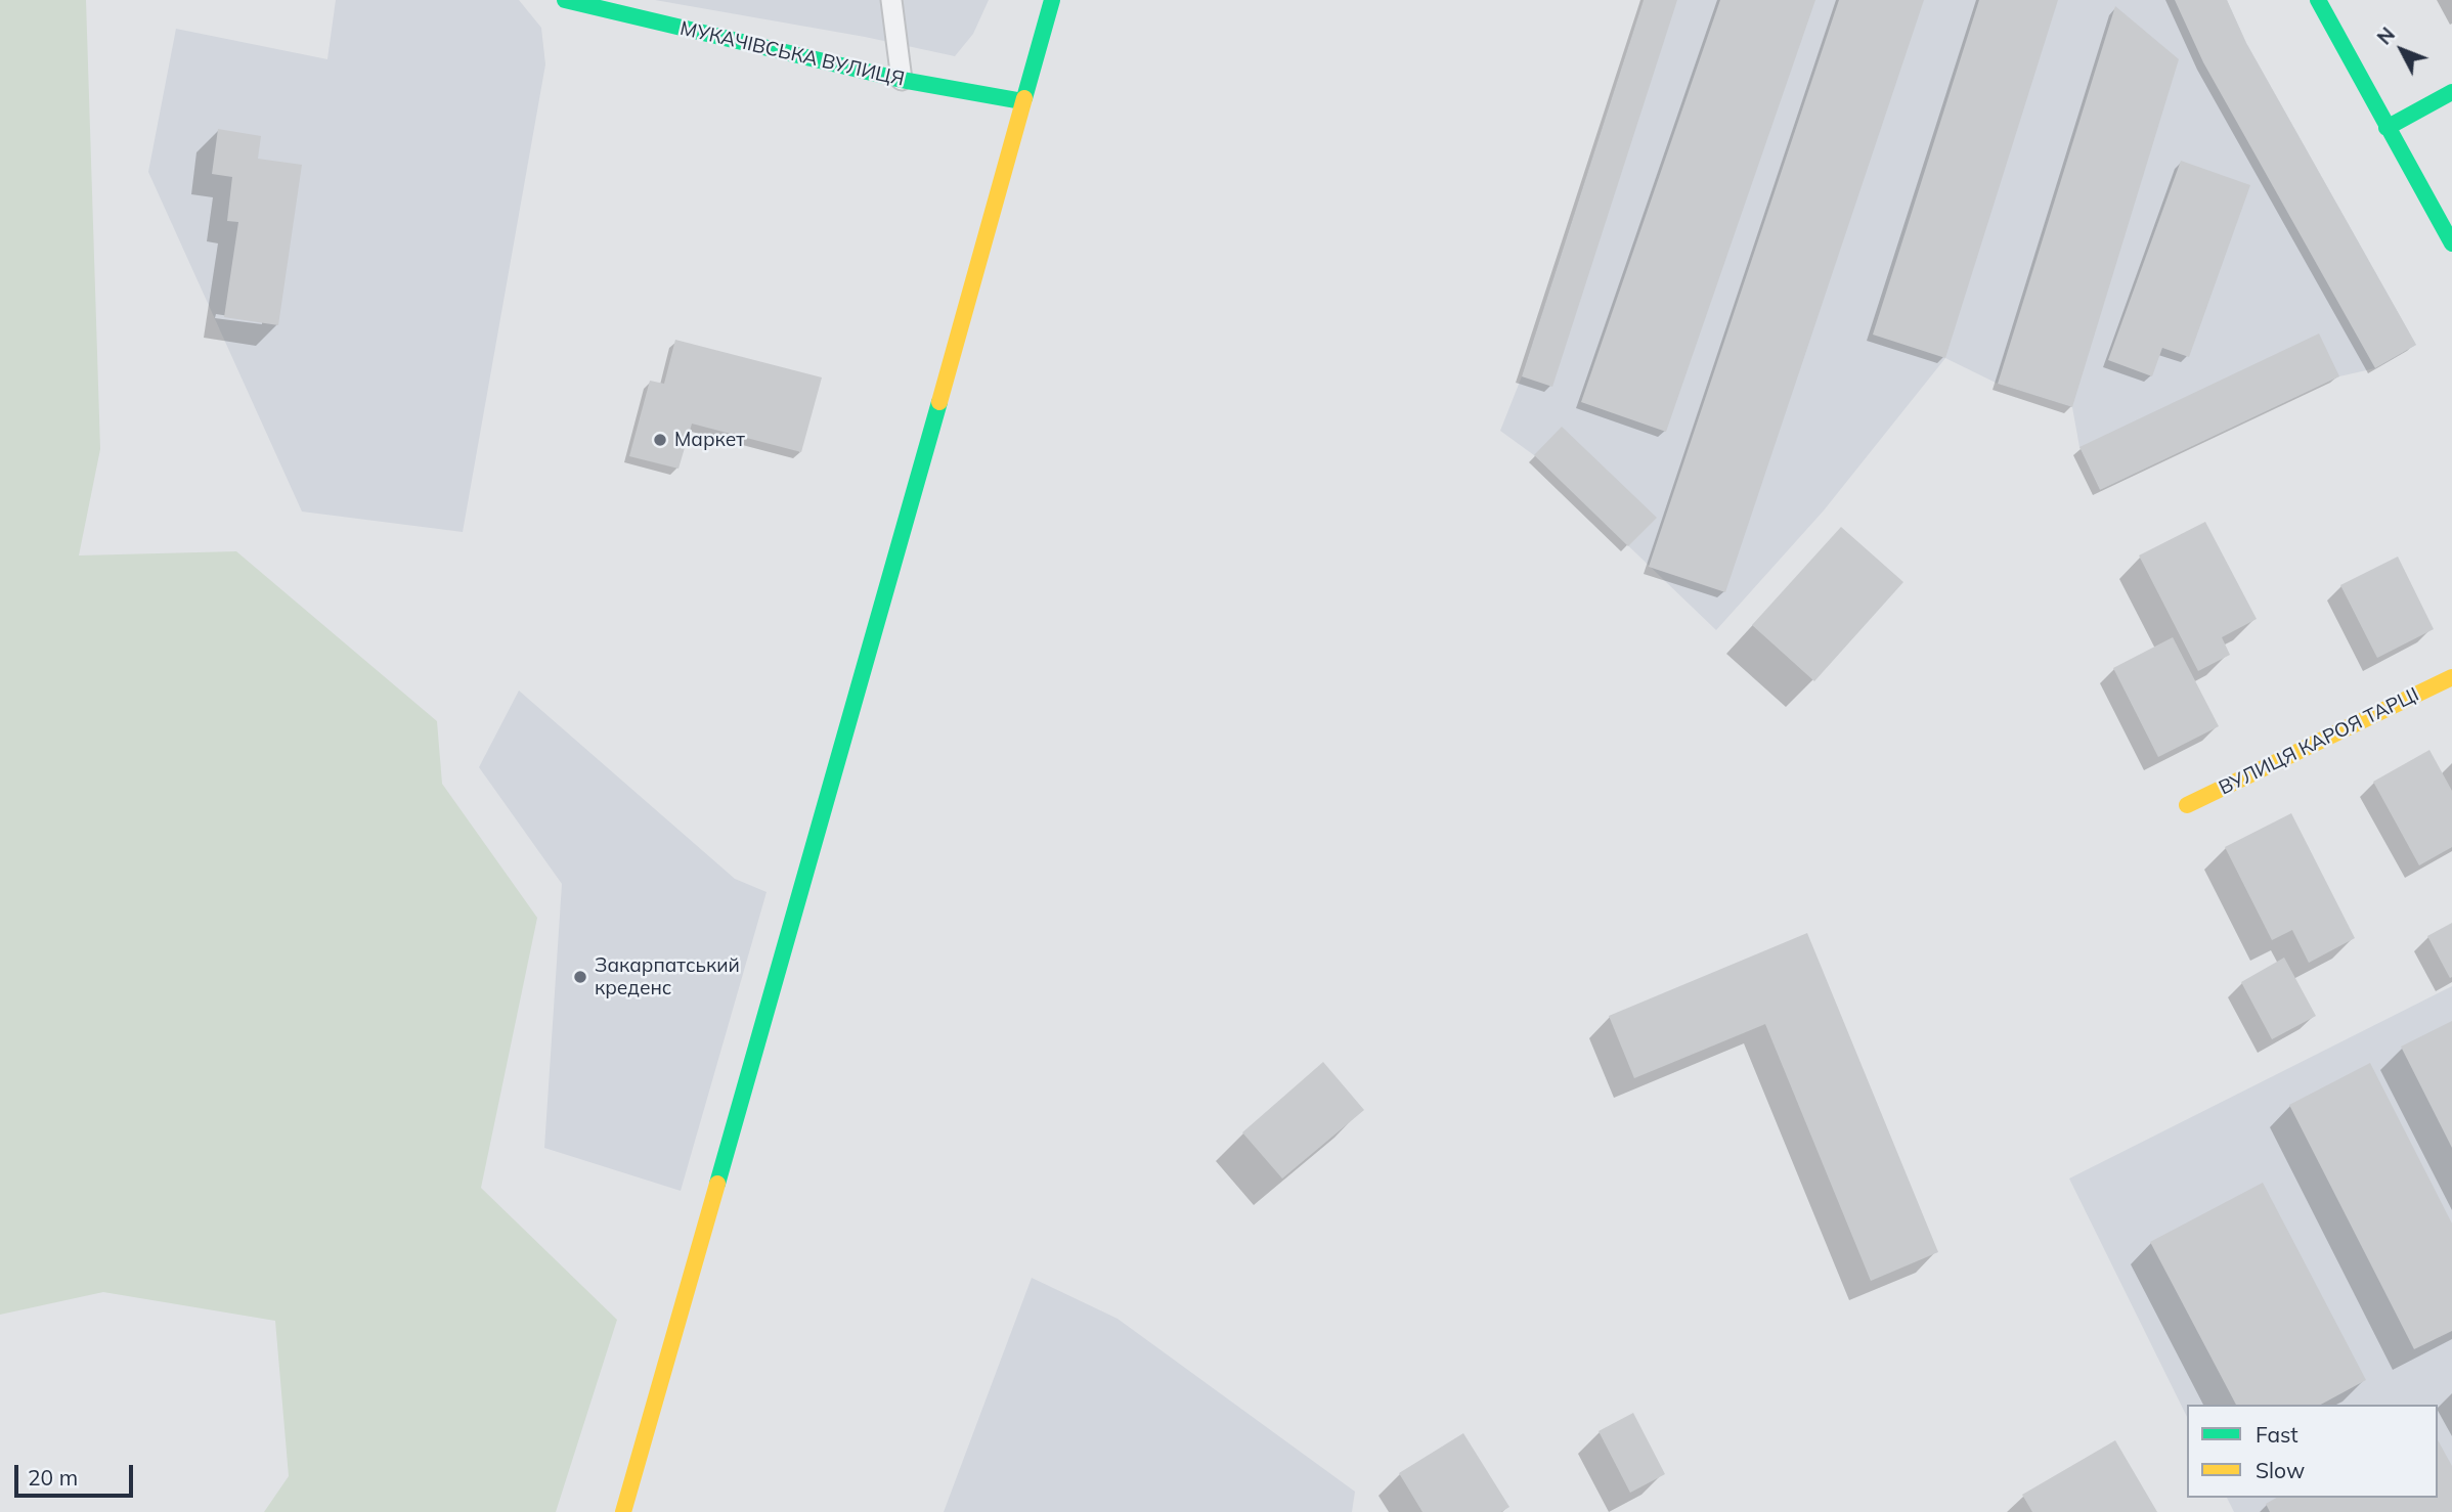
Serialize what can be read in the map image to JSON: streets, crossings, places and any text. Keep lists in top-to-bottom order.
{
  "streets": {
    "main road": ["МУКАЧІВСЬКА ВУЛИЦЯ", "ВУЛИЦЯ КАРОЯ ТАРЦІ"]
  },
  "places": ["Маркет", "Закарпатський креденс"],
  "legend": ["Fast", "Slow"],
  "scale_bar": "20 m",
  "north": "top left"
}
